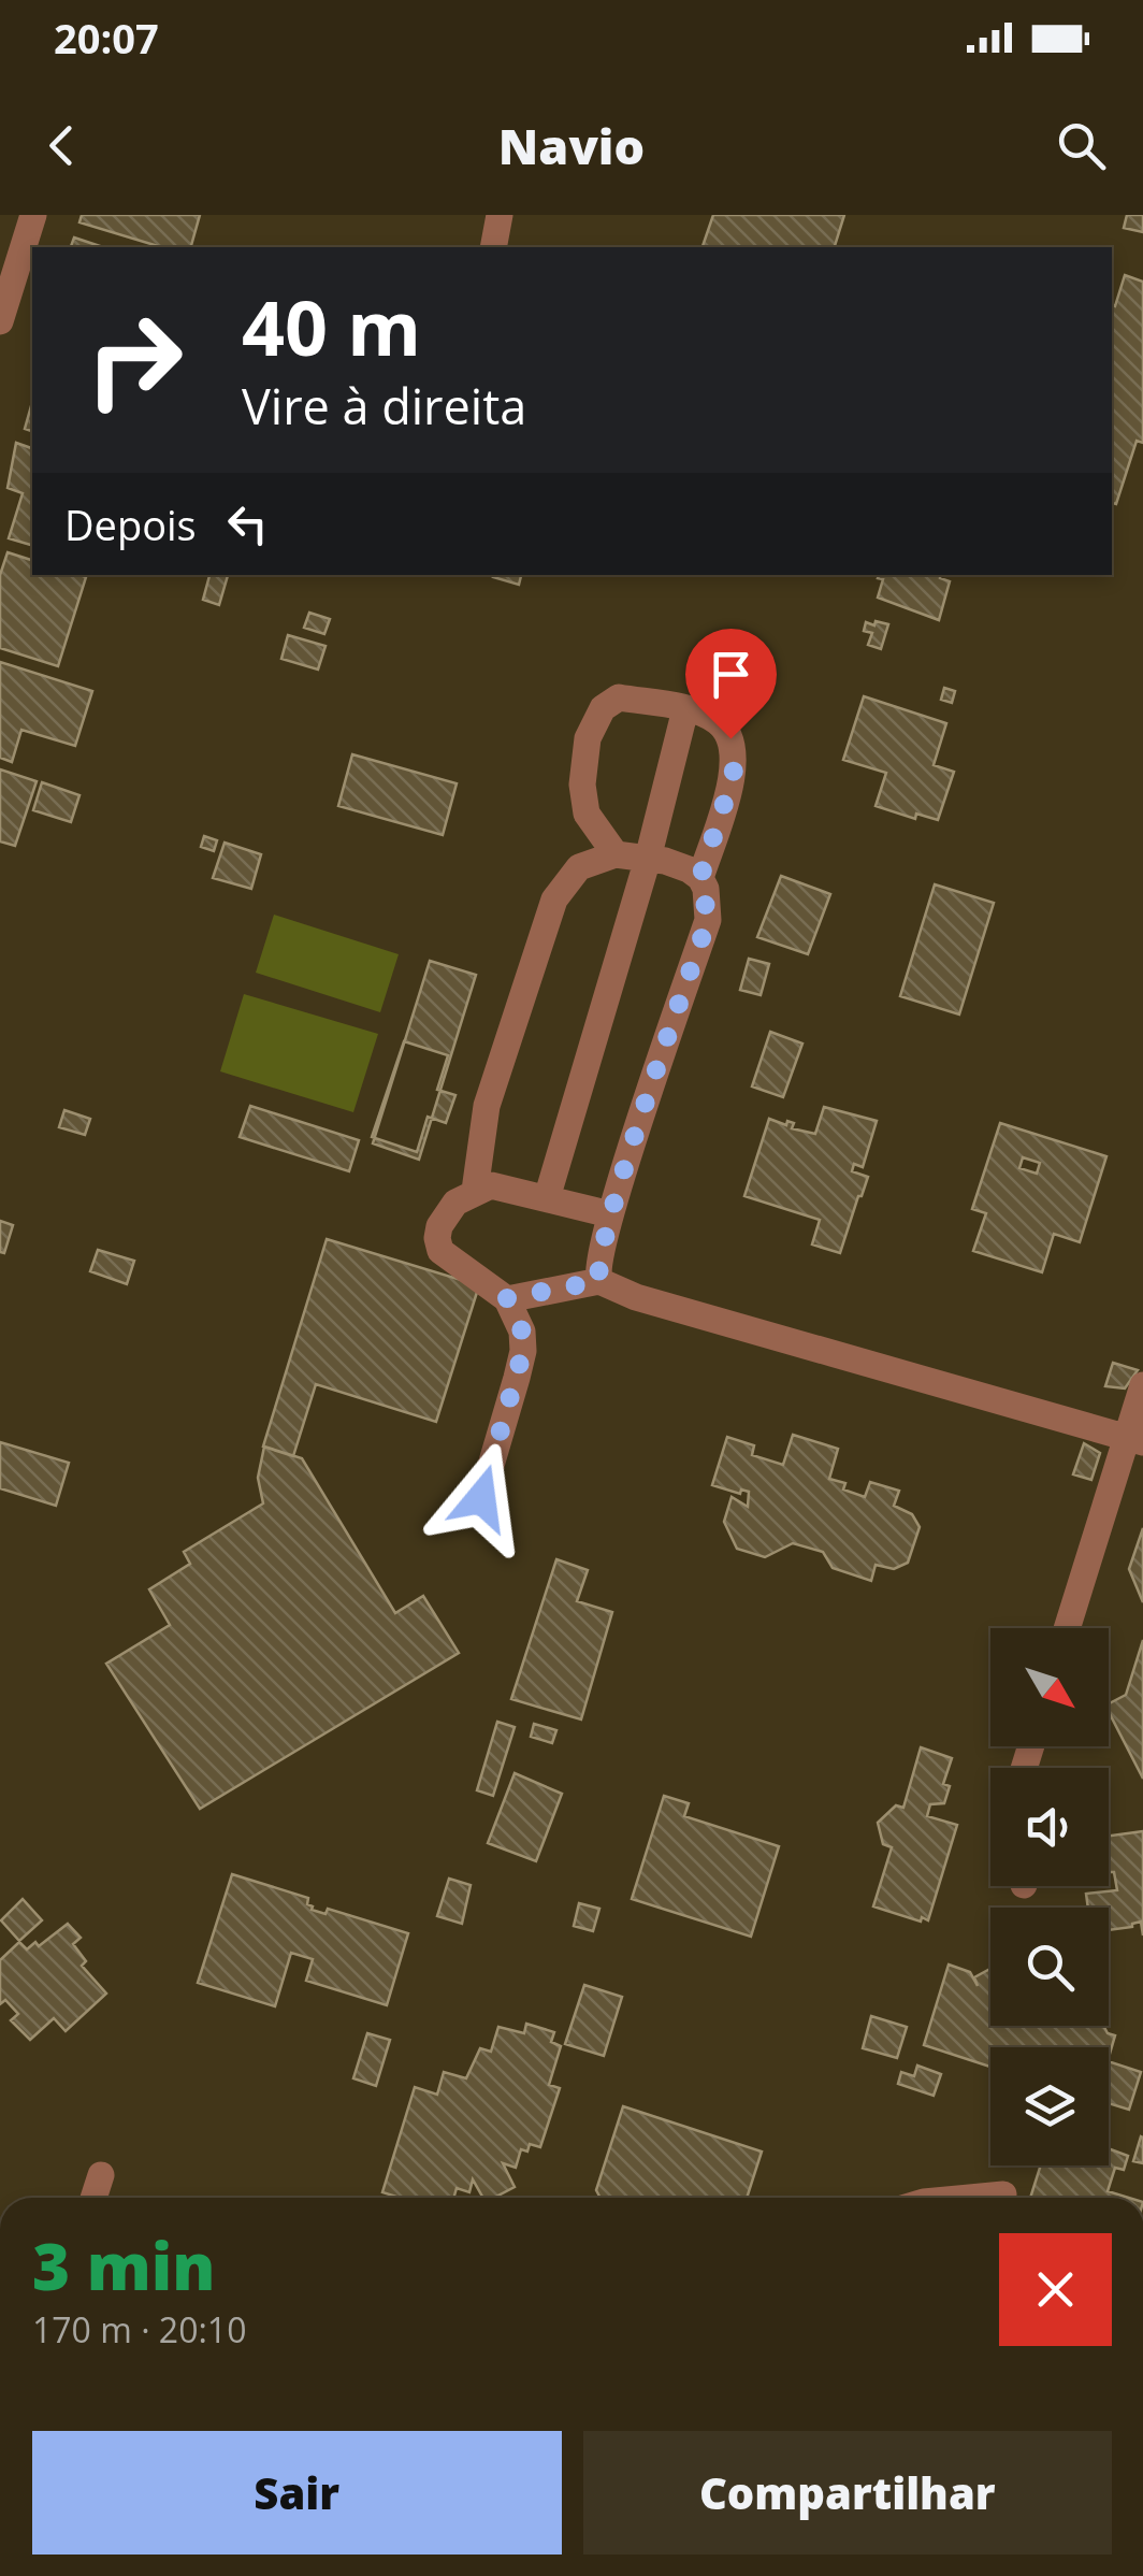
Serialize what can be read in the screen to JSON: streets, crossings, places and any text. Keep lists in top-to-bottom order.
{
  "north": "bottom right",
  "page": {
    "status": "20:07",
    "header": "Navio",
    "turn": ["40 m", "Vire à direita"],
    "then": "Depois",
    "heading": ["3 min", "170 m · 20:10"],
    "buttons": ["Sair", "Compartilhar"]
  }
}
